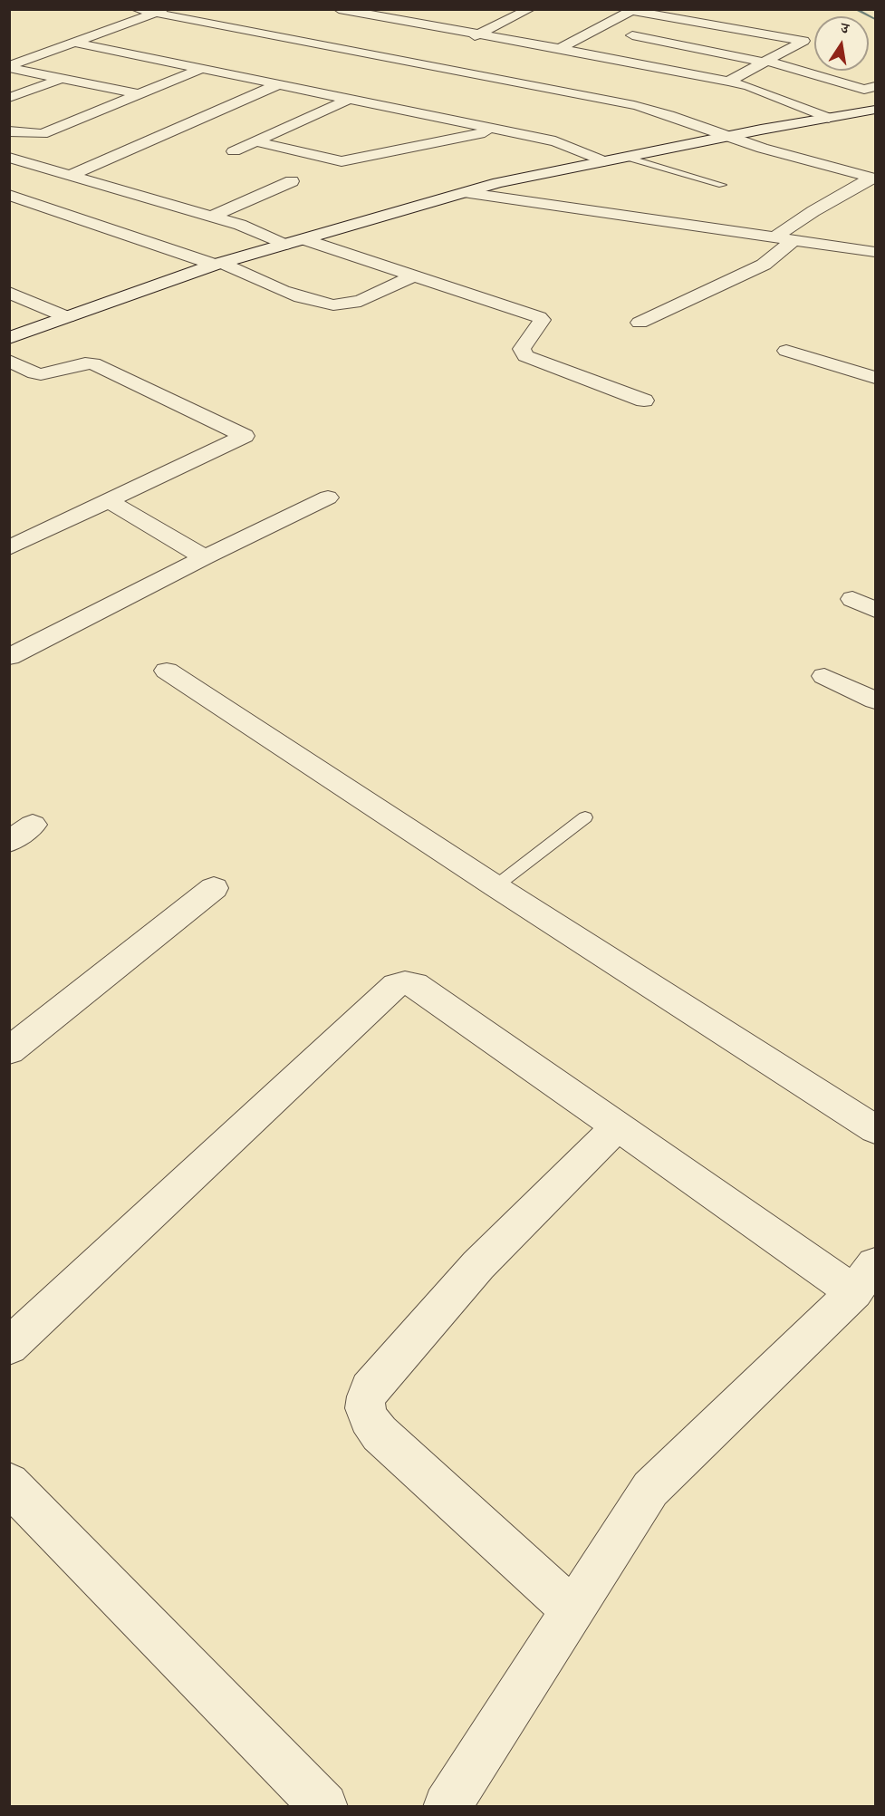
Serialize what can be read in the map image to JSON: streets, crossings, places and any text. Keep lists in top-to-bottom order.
{
  "north": "top"
}
